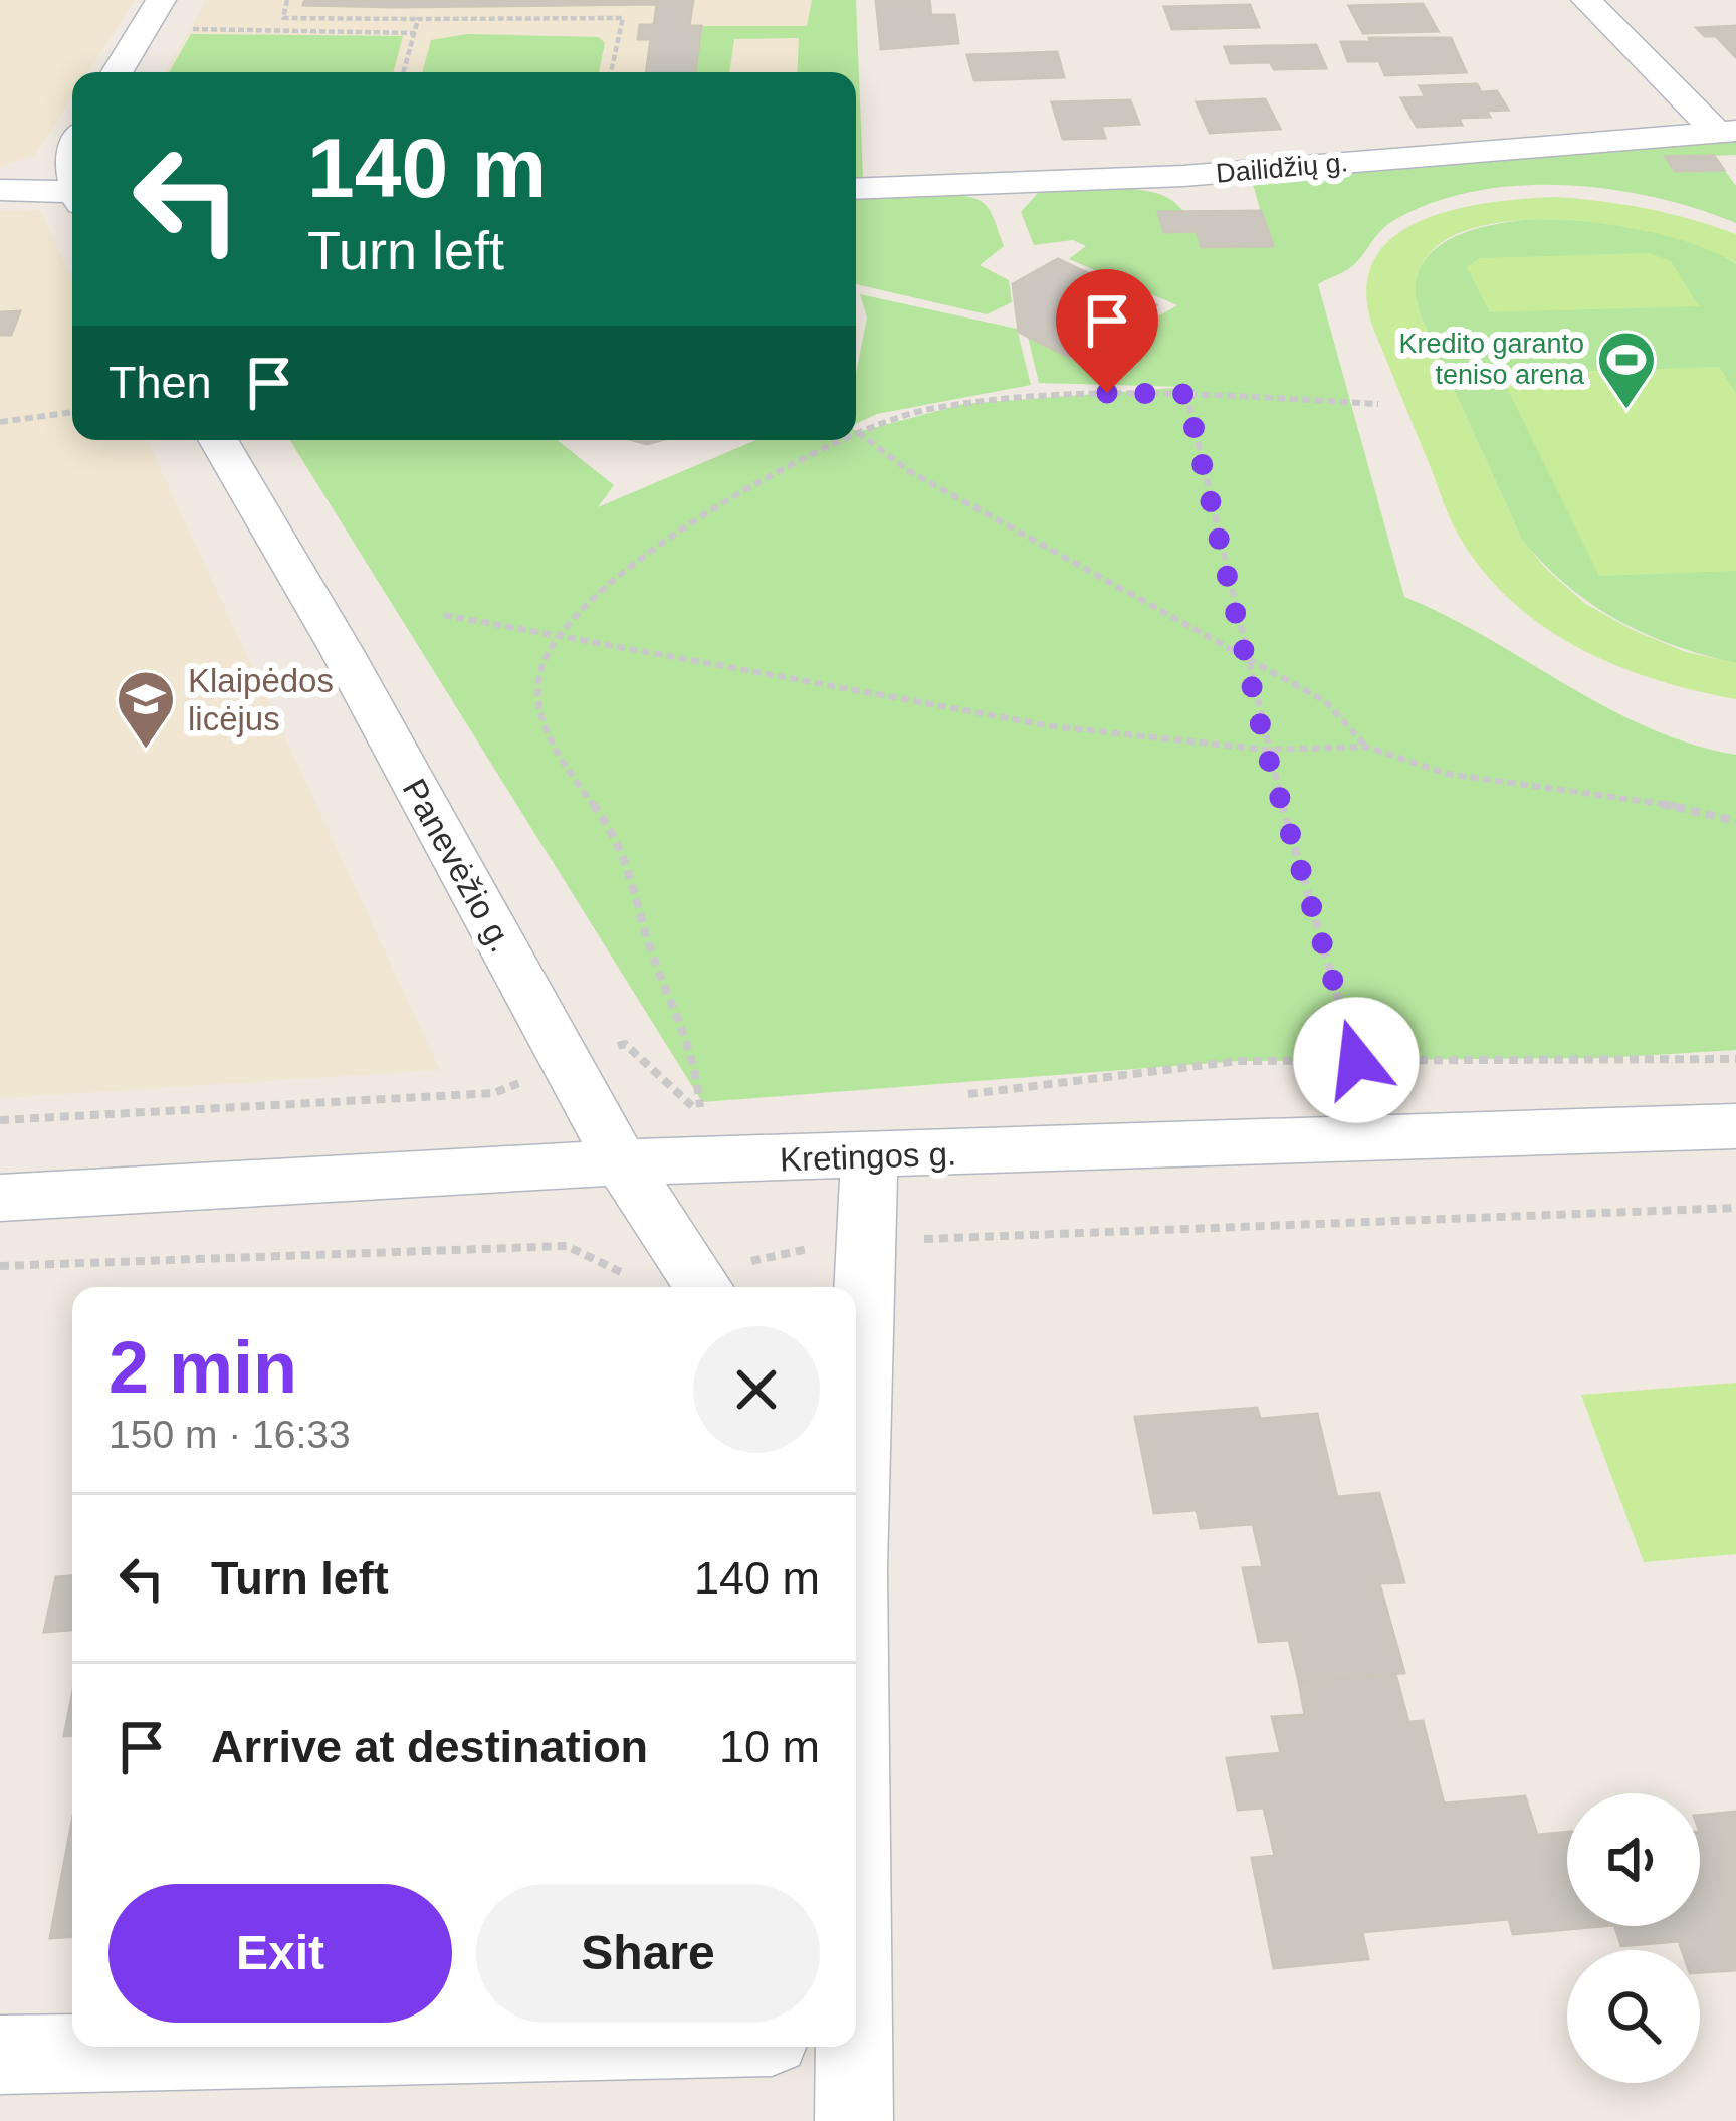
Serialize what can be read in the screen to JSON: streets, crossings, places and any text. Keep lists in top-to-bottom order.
{
  "streets": {
    "street": ["Dailidžių g.", "Panevėžio g.", "Kretingos g."]
  },
  "crossings": [
    ["Panevėžio g.", "Kretingos g."]
  ],
  "places": {
    "sports": ["Kredito garanto teniso arena"],
    "school or university": ["Klaipėdos licėjus"]
  },
  "page": {
    "turn": ["140 m", "Turn left"],
    "then": "Then",
    "heading": ["2 min", "150 m · 16:33"],
    "list": [
      {
        "name": "Turn left",
        "value": "140 m"
      },
      {
        "name": "Arrive at destination",
        "value": "10 m"
      }
    ],
    "buttons": ["Exit", "Share"]
  }
}
